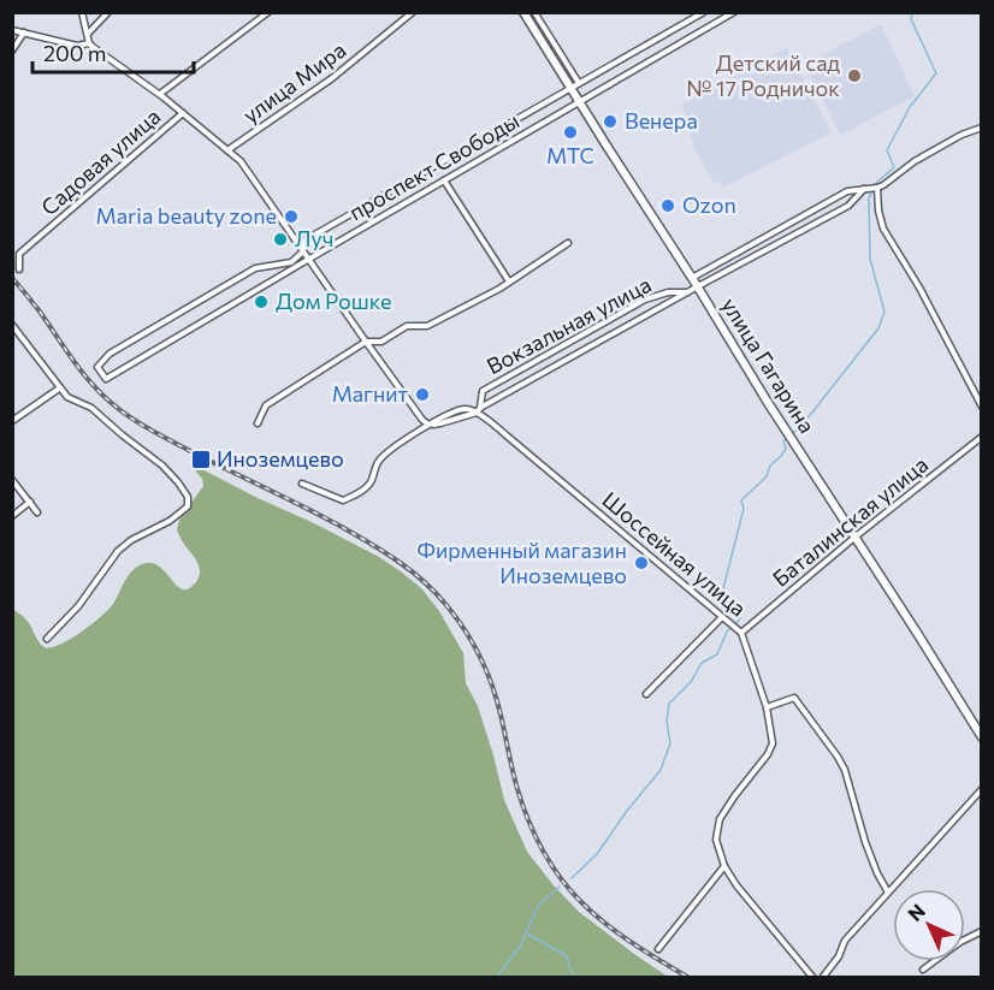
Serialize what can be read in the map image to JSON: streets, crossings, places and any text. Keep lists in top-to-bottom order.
{
  "streets": {
    "main road": ["улица Гагарина"],
    "street": [
      "улица Мира",
      "Садовая улица",
      "проспект Свободы",
      "Вокзальная улица",
      "Баталинская улица",
      "Шоссейная улица"
    ]
  },
  "crossings": [
    ["проспект Свободы", "улица Гагарина"],
    ["Вокзальная улица", "улица Гагарина"],
    ["Вокзальная улица", "Шоссейная улица"],
    ["улица Гагарина", "Баталинская улица"],
    ["Баталинская улица", "Шоссейная улица"]
  ],
  "places": {
    "other": [
      "Детский сад № 17 Родничок",
      "Венера",
      "МТС",
      "Ozon",
      "Maria beauty zone",
      "Луч",
      "Дом Рошке",
      "Магнит",
      "Фирменный магазин Иноземцево"
    ],
    "transit": ["Иноземцево"]
  },
  "scale_bar": "200 m",
  "north": "top left"
}
